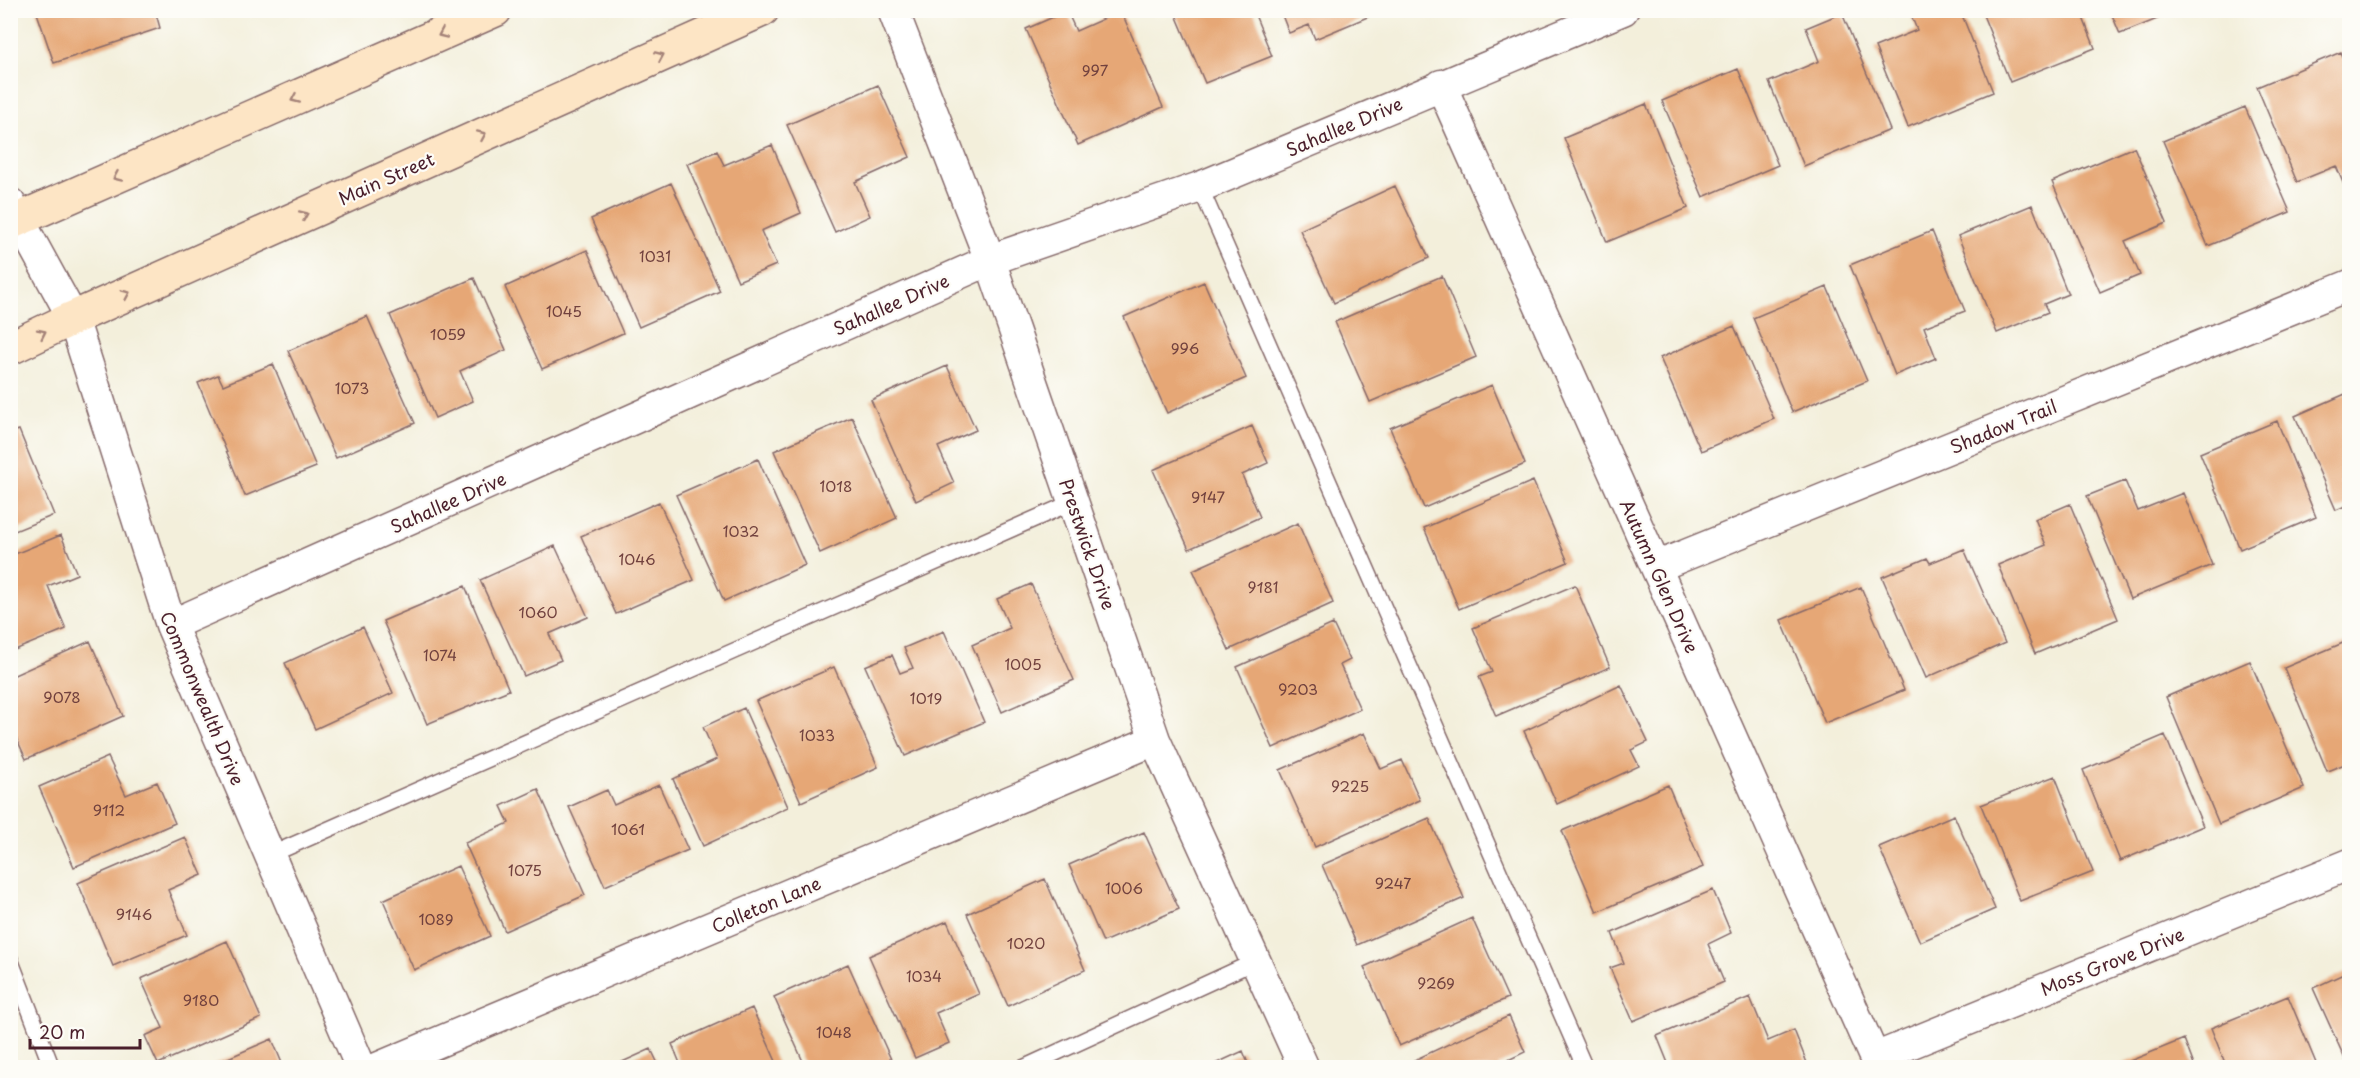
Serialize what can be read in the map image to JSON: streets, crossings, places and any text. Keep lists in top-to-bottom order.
{
  "streets": {
    "main road": ["Main Street"],
    "street": [
      "Sahallee Drive",
      "Shadow Trail",
      "Prestwick Drive",
      "Autumn Glen Drive",
      "Commonwealth Drive",
      "Colleton Lane",
      "Moss Grove Drive"
    ]
  },
  "crossings": [
    ["Sahallee Drive", "Prestwick Drive"],
    ["Sahallee Drive", "Autumn Glen Drive"],
    ["Sahallee Drive", "Commonwealth Drive"],
    ["Main Street", "Commonwealth Drive"],
    ["Shadow Trail", "Autumn Glen Drive"],
    ["Prestwick Drive", "Colleton Lane"],
    ["Autumn Glen Drive", "Moss Grove Drive"]
  ],
  "house_numbers": [
    "997",
    "1031",
    "1045",
    "1059",
    "996",
    "1073",
    "1018",
    "9147",
    "1032",
    "1046",
    "9181",
    "1060",
    "1074",
    "1005",
    "9203",
    "9078",
    "1019",
    "1033",
    "9225",
    "9112",
    "1061",
    "1075",
    "9247",
    "1006",
    "9146",
    "1089",
    "1020",
    "1034",
    "9269",
    "9180",
    "1048"
  ],
  "scale_bar": "20 m"
}
